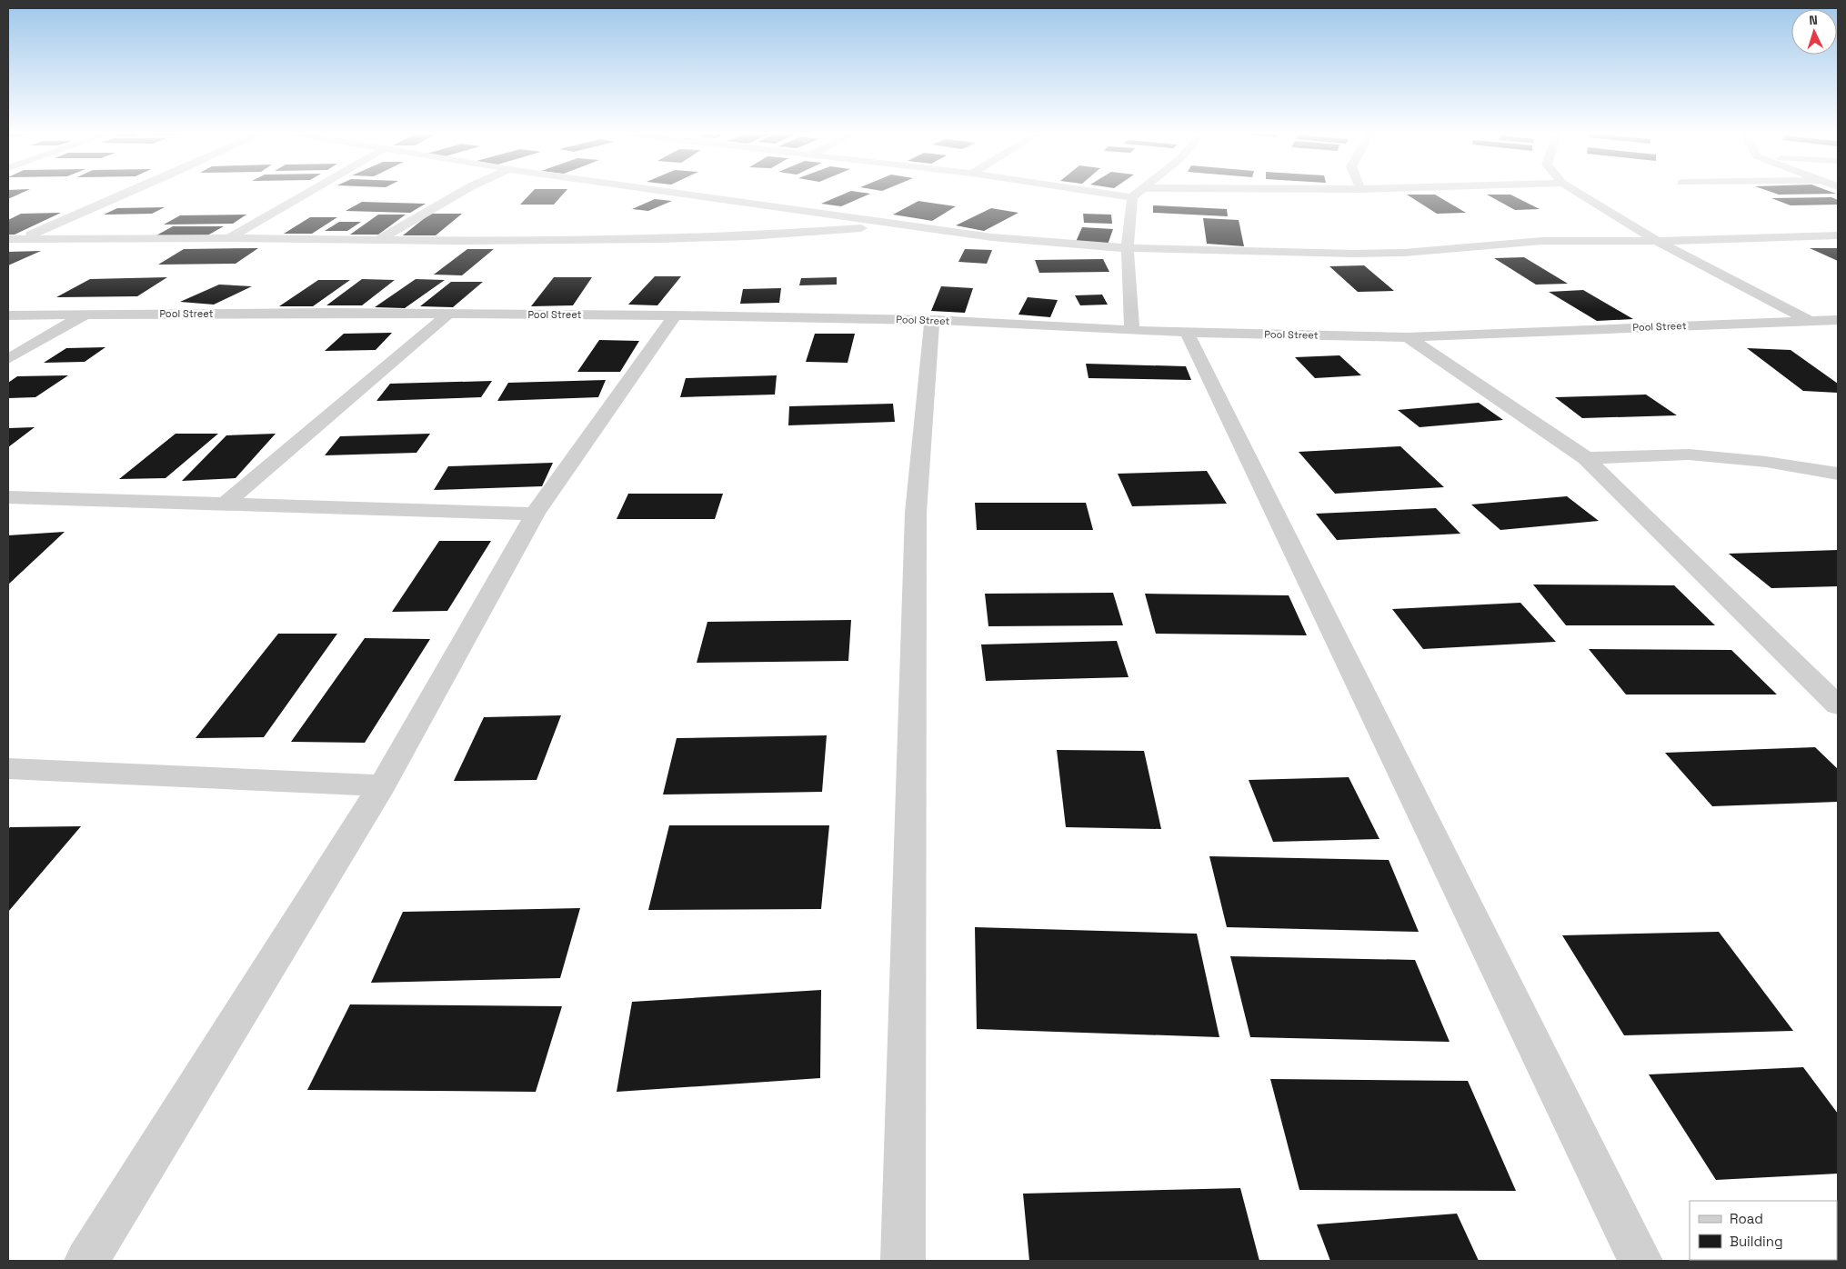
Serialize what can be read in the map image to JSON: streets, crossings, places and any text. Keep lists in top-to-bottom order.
{
  "streets": {
    "street": ["Pool Street"]
  },
  "legend": ["Road", "Building"],
  "north": "top"
}
